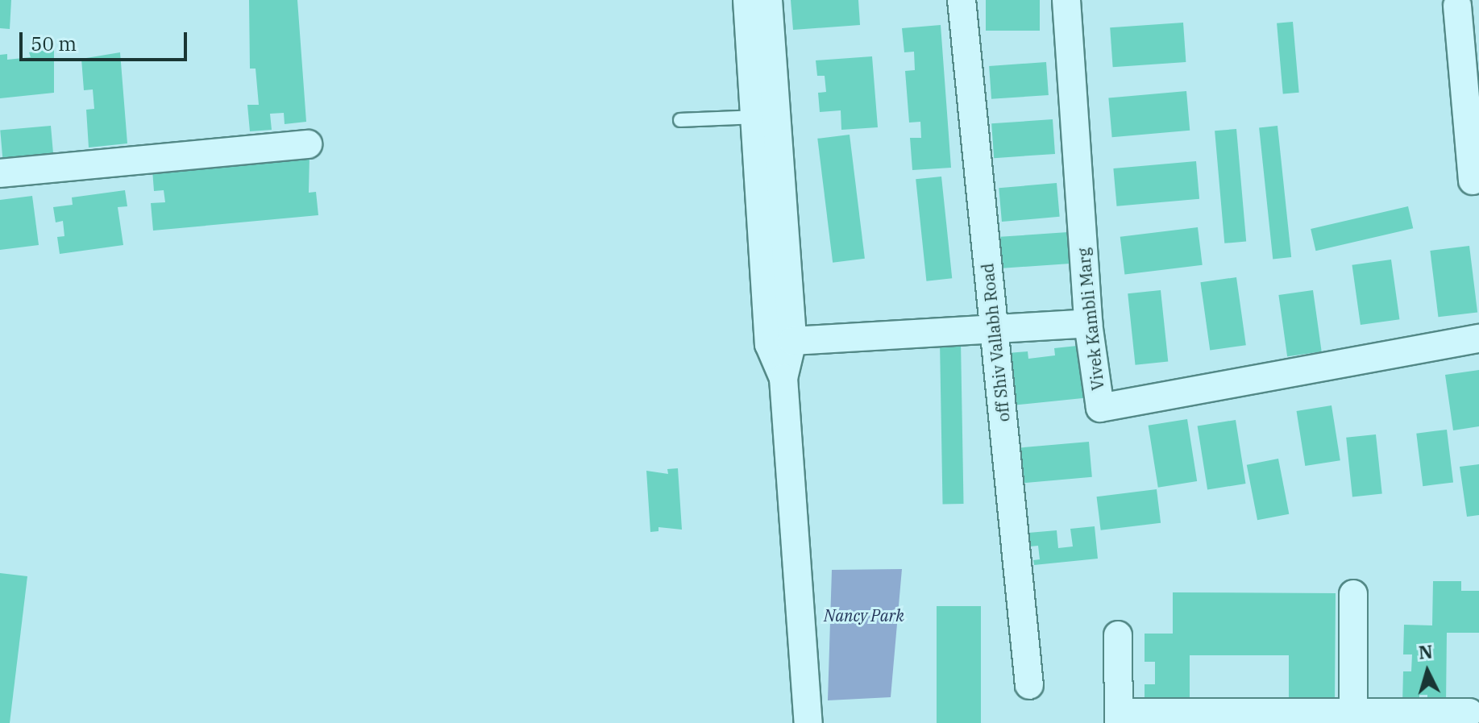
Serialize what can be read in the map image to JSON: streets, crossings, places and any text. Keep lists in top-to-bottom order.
{
  "streets": {
    "street": ["Vivek Kambli Marg", "off Shiv Vallabh Road"]
  },
  "parks": ["Nancy Park"],
  "scale_bar": "50 m",
  "north": "top"
}
